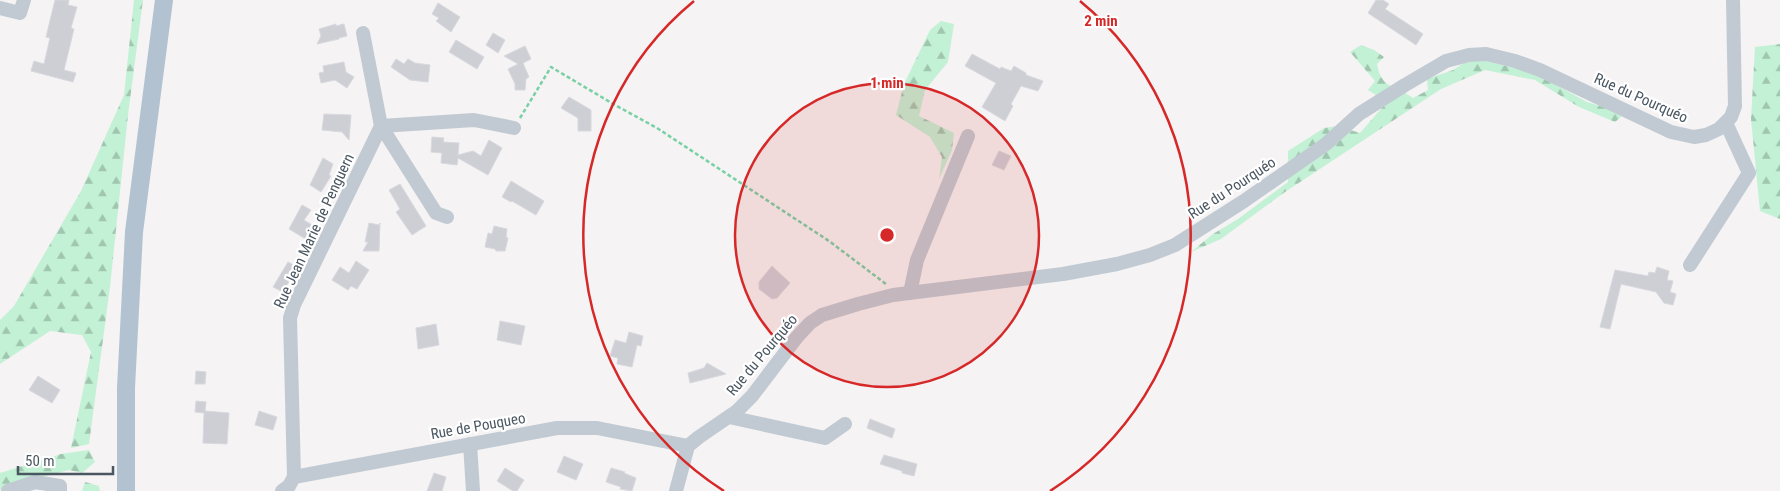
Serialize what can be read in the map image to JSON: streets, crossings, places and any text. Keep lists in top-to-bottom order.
{
  "streets": {
    "street": ["Rue du Pourquéo", "Rue Jean Marie de Penguern", "Rue de Pouqueo"]
  },
  "crossings": [
    ["Rue du Pourquéo", "Rue de Pouqueo"],
    ["Rue Jean Marie de Penguern", "Rue de Pouqueo"]
  ],
  "scale_bar": "50 m",
  "rings": ["2 min", "1 min"]
}
